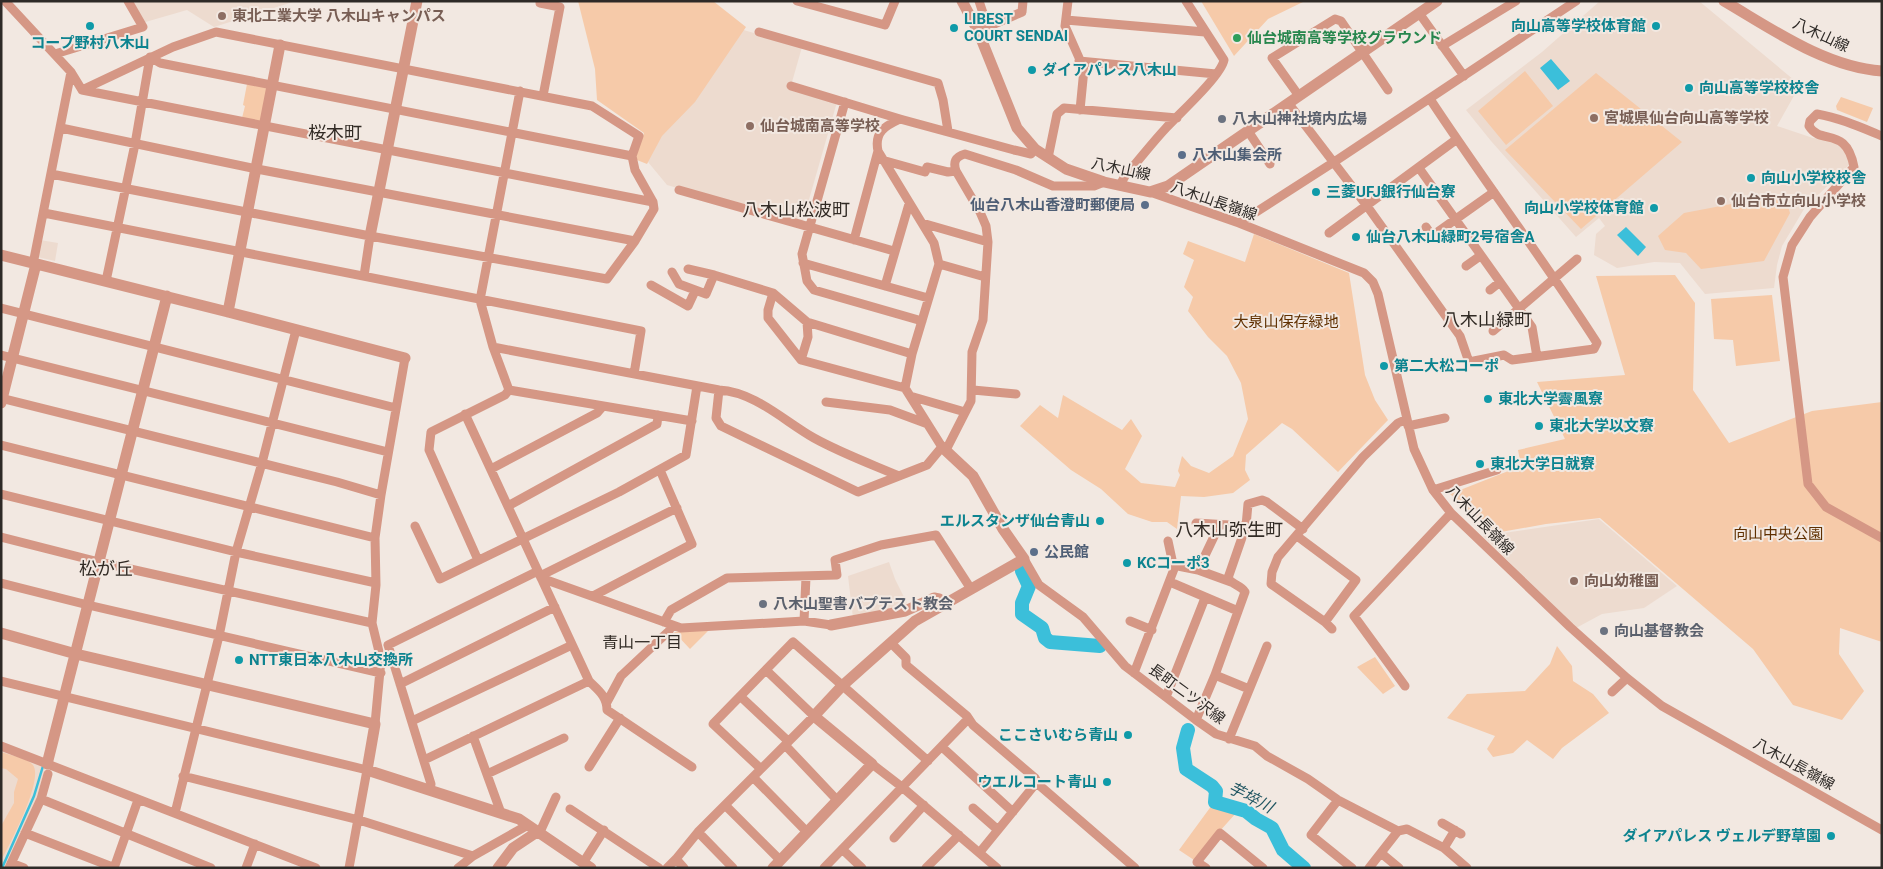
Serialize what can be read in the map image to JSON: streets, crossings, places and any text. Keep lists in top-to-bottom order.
{
  "streets": {
    "street": ["八木山線", "八木山長嶺線", "長町二ツ沢線"]
  },
  "crossings": [
    ["八木山線", "八木山長嶺線"]
  ],
  "districts": [
    "桜木町",
    "八木山松波町",
    "八木山緑町",
    "八木山弥生町",
    "松が丘",
    "青山一丁目"
  ],
  "water": ["芋埣川"],
  "parks": ["大泉山保存緑地", "向山中央公園"],
  "places": [
    "東北工業大学 八木山キャンパス",
    "コープ野村八木山",
    "向山高等学校体育館",
    "LIBEST COURT SENDAI",
    "仙台城南高等学校グラウンド",
    "ダイアパレス八木山",
    "向山高等学校校舎",
    "宮城県仙台向山高等学校",
    "八木山神社境内広場",
    "仙台城南高等学校",
    "八木山集会所",
    "向山小学校校舎",
    "三菱UFJ銀行仙台寮",
    "仙台市立向山小学校",
    "仙台八木山香澄町郵便局",
    "向山小学校体育館",
    "仙台八木山緑町2号宿舎A",
    "第二大松コーポ",
    "東北大学霽風寮",
    "東北大学以文寮",
    "東北大学日就寮",
    "エルスタンザ仙台青山",
    "公民館",
    "KCコーポ3",
    "向山幼稚園",
    "八木山聖書バプテスト教会",
    "向山基督教会",
    "NTT東日本八木山交換所",
    "ここさいむら青山",
    "ウエルコート青山",
    "ダイアパレス ヴェルデ野草園"
  ]
}
